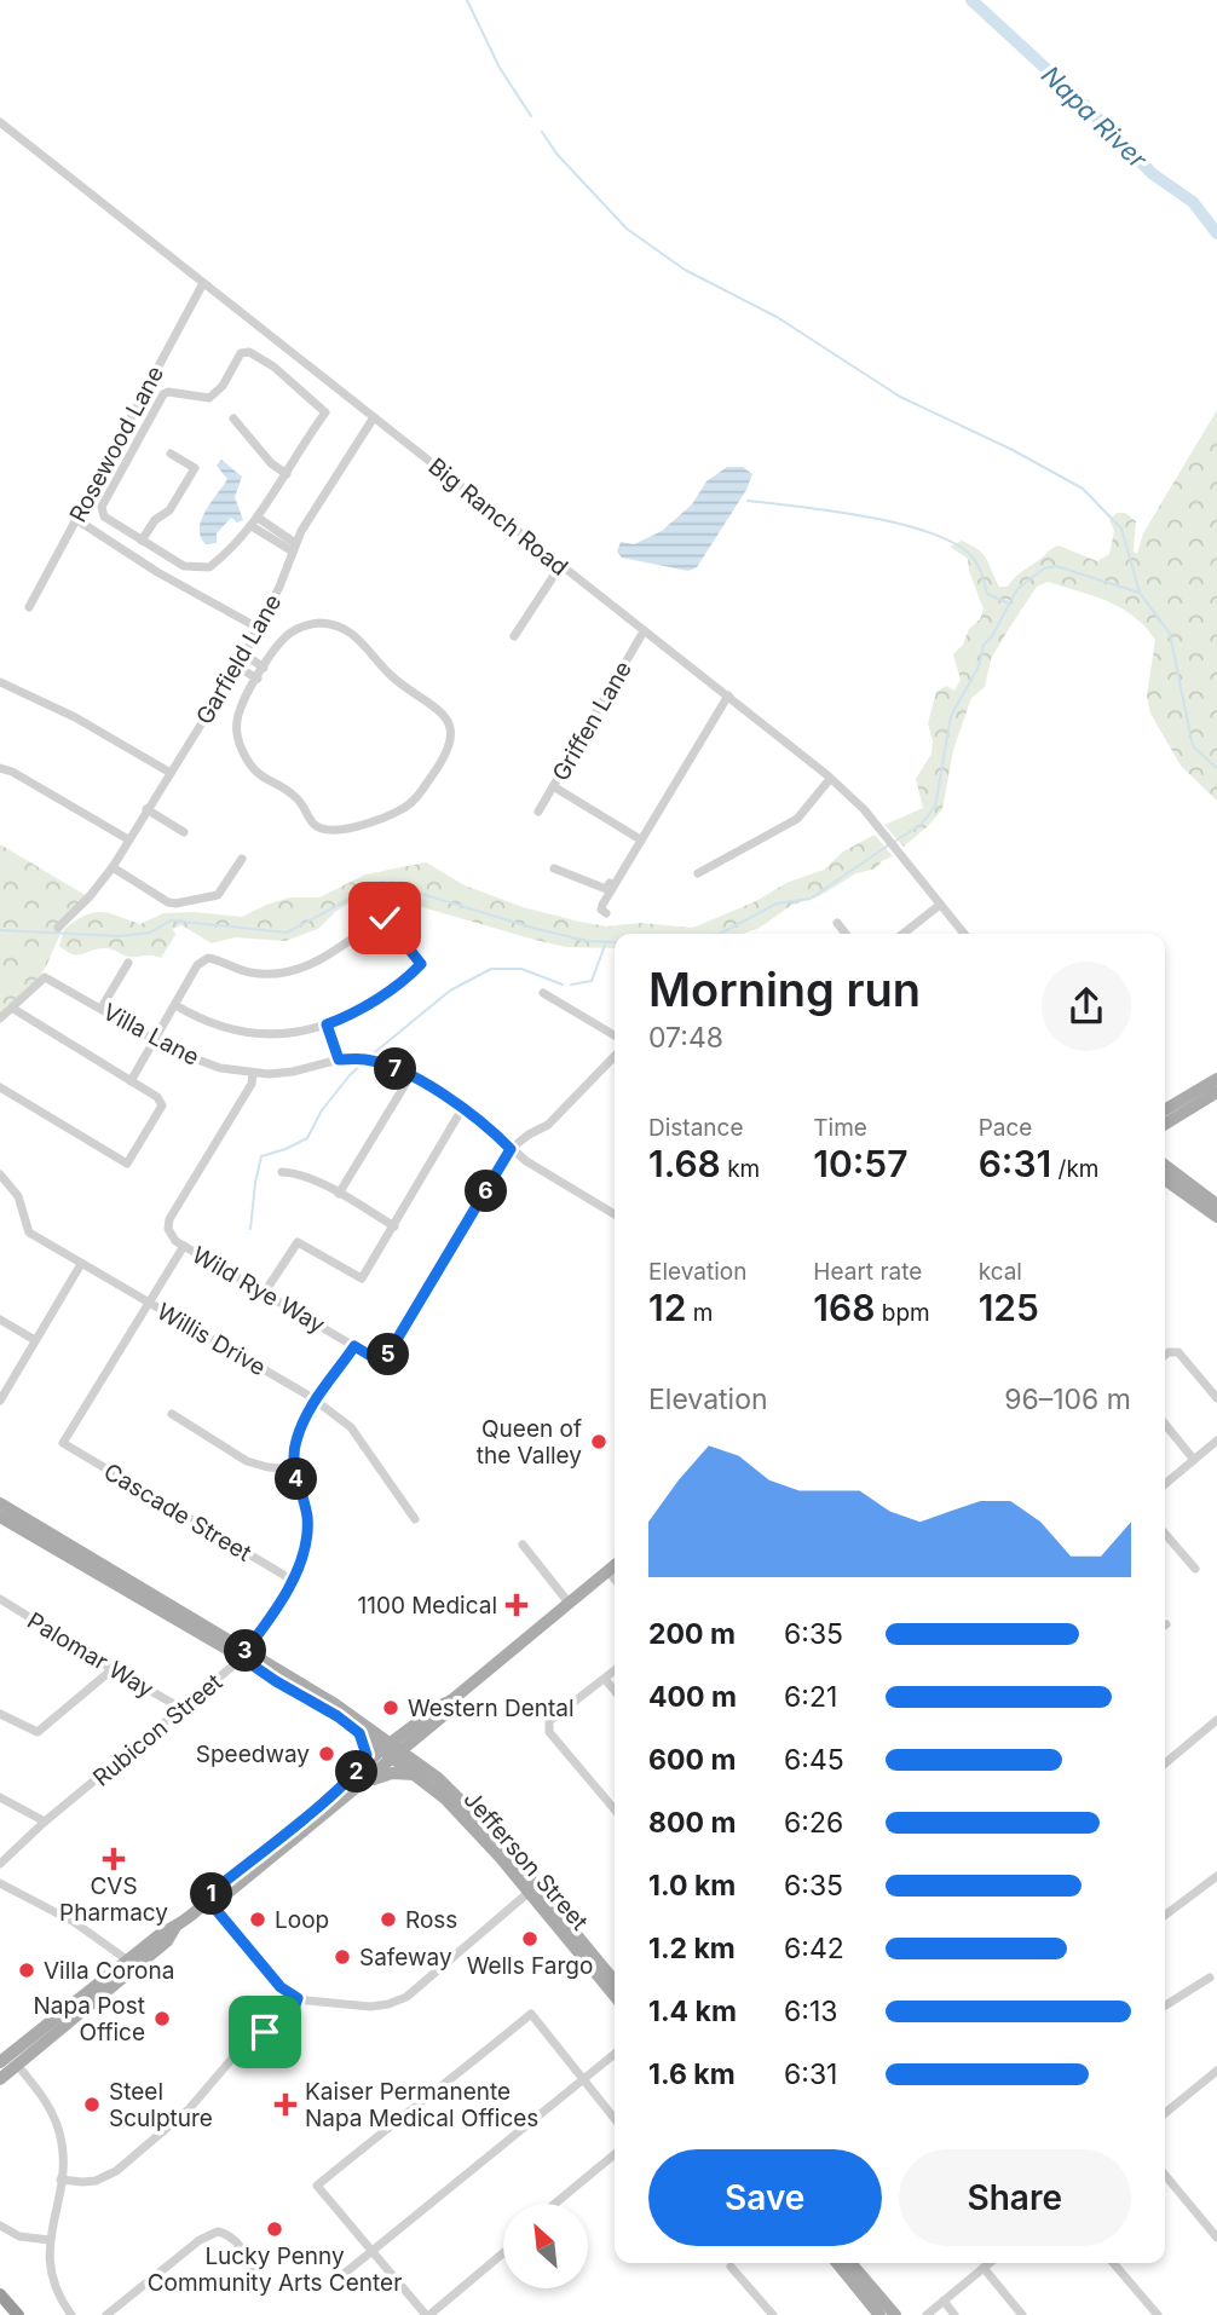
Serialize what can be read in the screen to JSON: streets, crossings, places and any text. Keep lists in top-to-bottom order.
{
  "streets": {
    "main road": ["Jefferson Street"],
    "street": [
      "Rosewood Lane",
      "Big Ranch Road",
      "Garfield Lane",
      "Griffen Lane",
      "Villa Lane",
      "Wild Rye Way",
      "Willis Drive",
      "Cascade Street",
      "Palomar Way",
      "Rubicon Street"
    ]
  },
  "crossings": [
    ["Rosewood Lane", "Big Ranch Road"],
    ["Big Ranch Road", "Garfield Lane"],
    ["Big Ranch Road", "Griffen Lane"],
    ["Villa Lane", "Wild Rye Way"],
    ["Wild Rye Way", "Rubicon Street"],
    ["Willis Drive", "Cascade Street"],
    ["Willis Drive", "Rubicon Street"],
    ["Cascade Street", "Rubicon Street"],
    ["Palomar Way", "Rubicon Street"],
    ["Rubicon Street", "Jefferson Street"]
  ],
  "water": ["Napa River"],
  "places": {
    "other": [
      "Queen of the Valley",
      "Western Dental",
      "Speedway",
      "Loop",
      "Ross",
      "Wells Fargo",
      "Safeway",
      "Villa Corona",
      "Napa Post Office",
      "Steel Sculpture",
      "Lucky Penny Community Arts Center"
    ],
    "health": ["1100 Medical", "CVS Pharmacy", "Kaiser Permanente Napa Medical Offices"]
  },
  "north": "top left",
  "page": {
    "heading": ["Morning run", "07:48"],
    "pins": [
      "7",
      "6",
      "5",
      "4",
      "3",
      "2",
      "1"
    ],
    "stats": [
      ["Distance", "1.68 km"],
      ["Time", "10:57"],
      ["Pace", "6:31 /km"],
      ["Elevation", "12 m"],
      ["Heart rate", "168 bpm"],
      ["kcal", "125"]
    ],
    "chart": ["Elevation", "96–106 m"],
    "list": [
      {
        "name": "200 m",
        "note": "6:35"
      },
      {
        "name": "400 m",
        "note": "6:21"
      },
      {
        "name": "600 m",
        "note": "6:45"
      },
      {
        "name": "800 m",
        "note": "6:26"
      },
      {
        "name": "1.0 km",
        "note": "6:35"
      },
      {
        "name": "1.2 km",
        "note": "6:42"
      },
      {
        "name": "1.4 km",
        "note": "6:13"
      },
      {
        "name": "1.6 km",
        "note": "6:31"
      }
    ],
    "buttons": ["Save", "Share"]
  }
}
